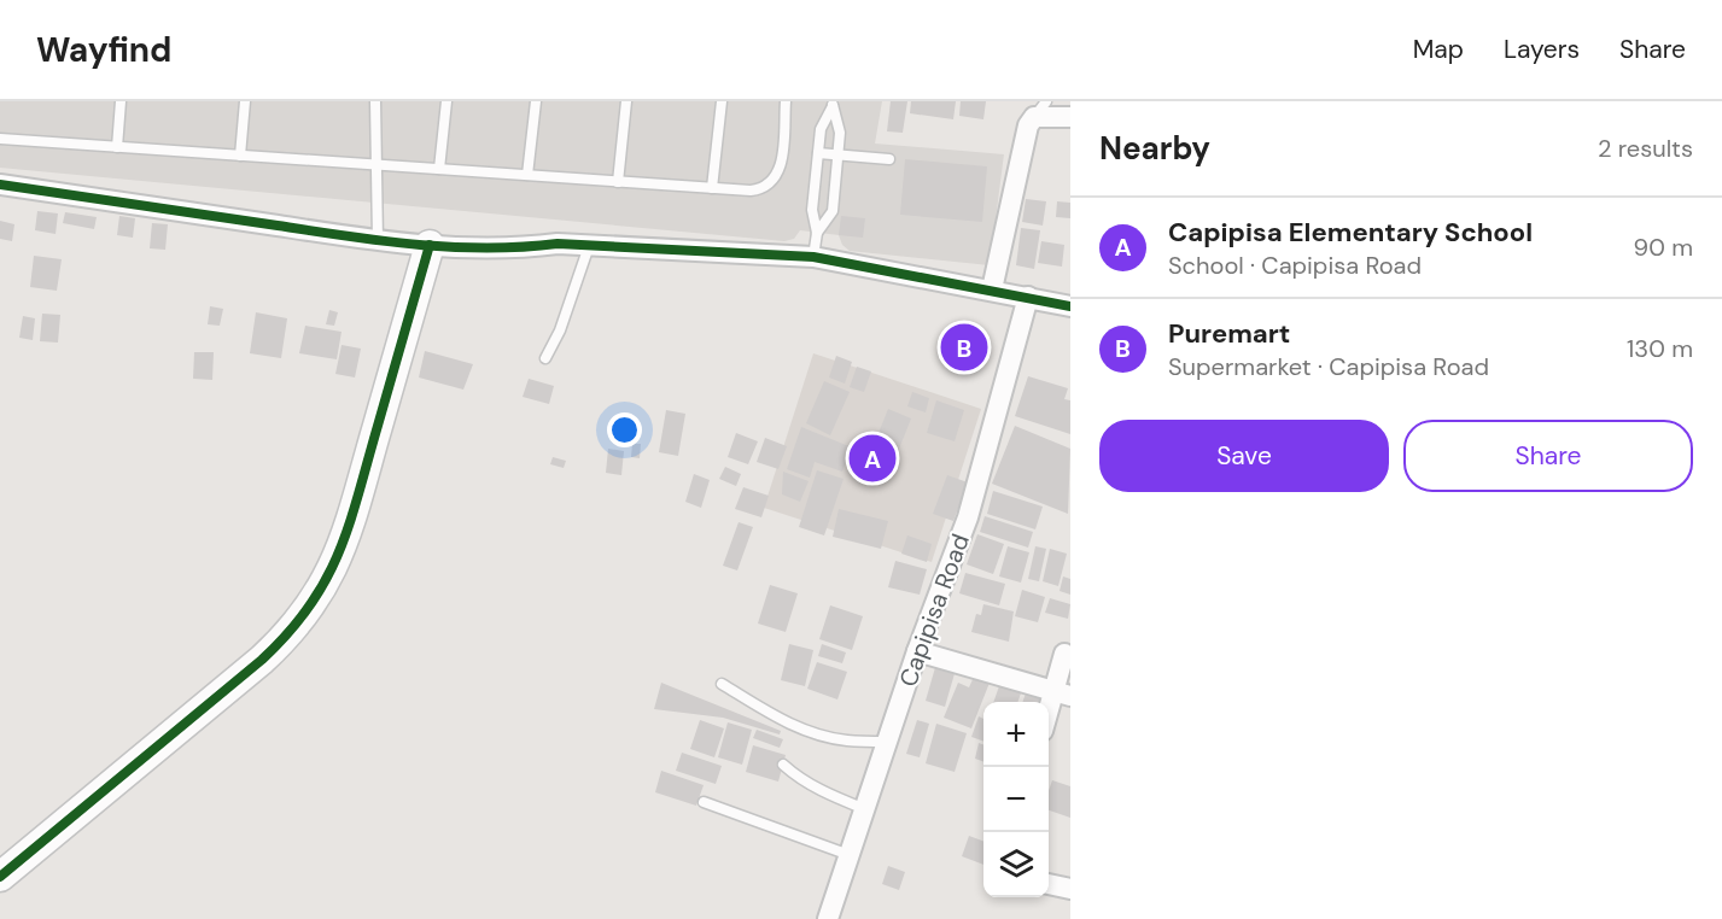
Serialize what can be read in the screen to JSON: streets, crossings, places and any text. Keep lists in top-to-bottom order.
{
  "streets": {
    "street": ["Capipisa Road"]
  },
  "page": {
    "header": "Wayfind",
    "nav": ["Map", "Layers", "Share"],
    "heading": ["Nearby", "2 results"],
    "list": [
      {
        "mark": "A",
        "name": "Capipisa Elementary School",
        "note": "School · Capipisa Road",
        "value": "90 m"
      },
      {
        "mark": "B",
        "name": "Puremart",
        "note": "Supermarket · Capipisa Road",
        "value": "130 m"
      }
    ],
    "pins": ["B", "A"],
    "buttons": ["Save", "Share"],
    "map_buttons": ["+", "−"]
  }
}
